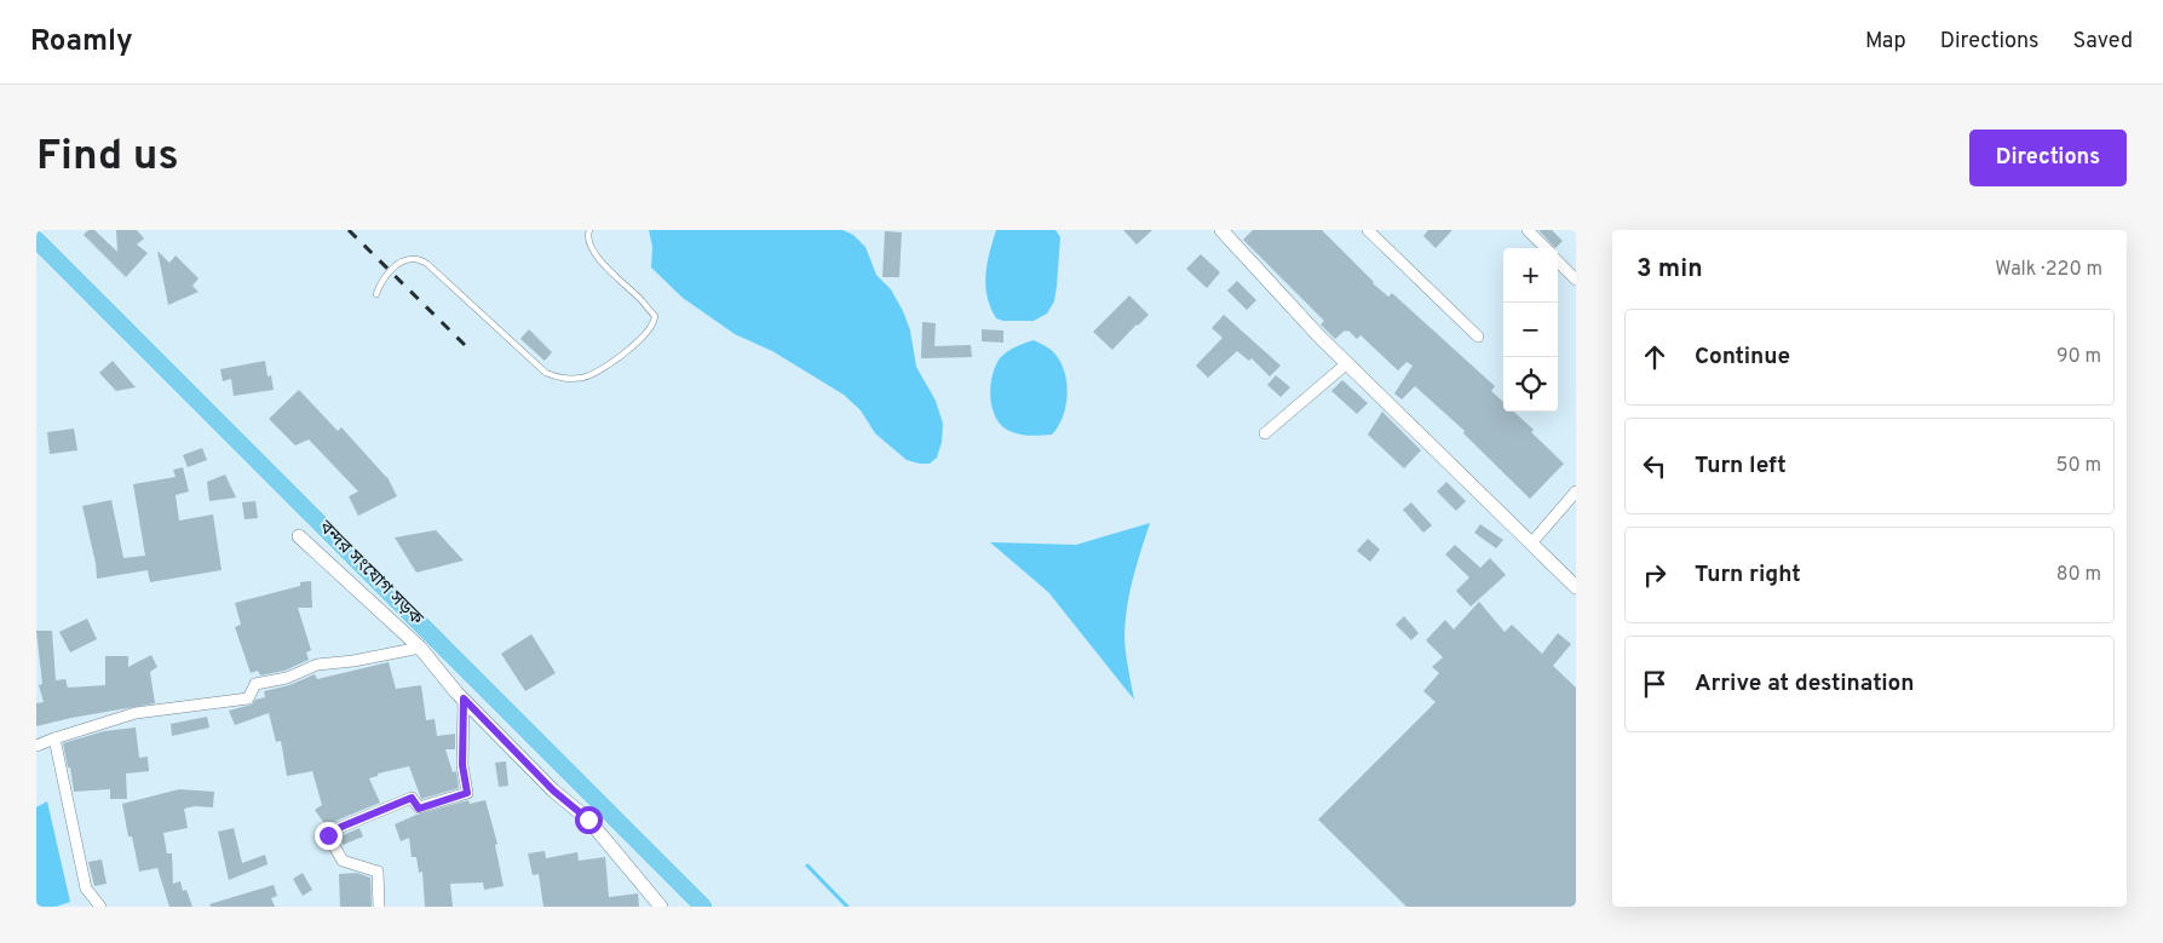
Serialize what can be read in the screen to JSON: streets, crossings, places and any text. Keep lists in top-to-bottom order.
{
  "streets": {
    "highway": ["বন্দর সংযোগ সড়ক"]
  },
  "page": {
    "header": "Roamly",
    "nav": ["Map", "Directions", "Saved"],
    "buttons": "Directions",
    "title": "Find us",
    "heading": ["3 min", "Walk · 220 m"],
    "map_buttons": ["+", "−"],
    "list": [
      ["Continue", "90 m"],
      ["Turn left", "50 m"],
      ["Turn right", "80 m"],
      "Arrive at destination"
    ]
  }
}
